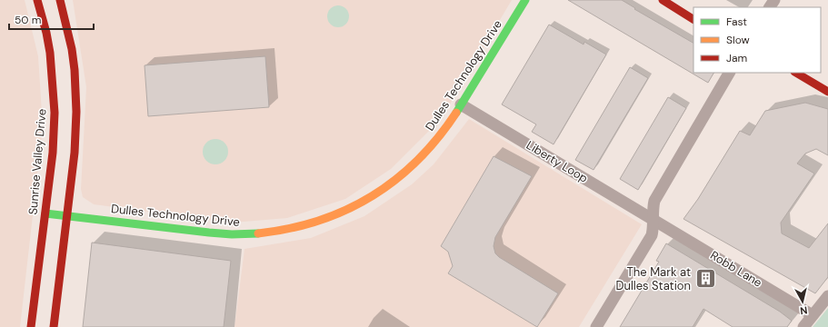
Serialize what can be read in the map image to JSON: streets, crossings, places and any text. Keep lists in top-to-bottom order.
{
  "streets": {
    "street": [
      "Dulles Technology Drive",
      "Sunrise Valley Drive",
      "Liberty Loop",
      "Robb Lane"
    ]
  },
  "crossings": [
    ["Dulles Technology Drive", "Sunrise Valley Drive"],
    ["Dulles Technology Drive", "Liberty Loop"],
    ["Liberty Loop", "Robb Lane"]
  ],
  "places": {
    "building": ["The Mark at Dulles Station"]
  },
  "legend": ["Fast", "Slow", "Jam"],
  "scale_bar": "50 m",
  "north": "bottom"
}
